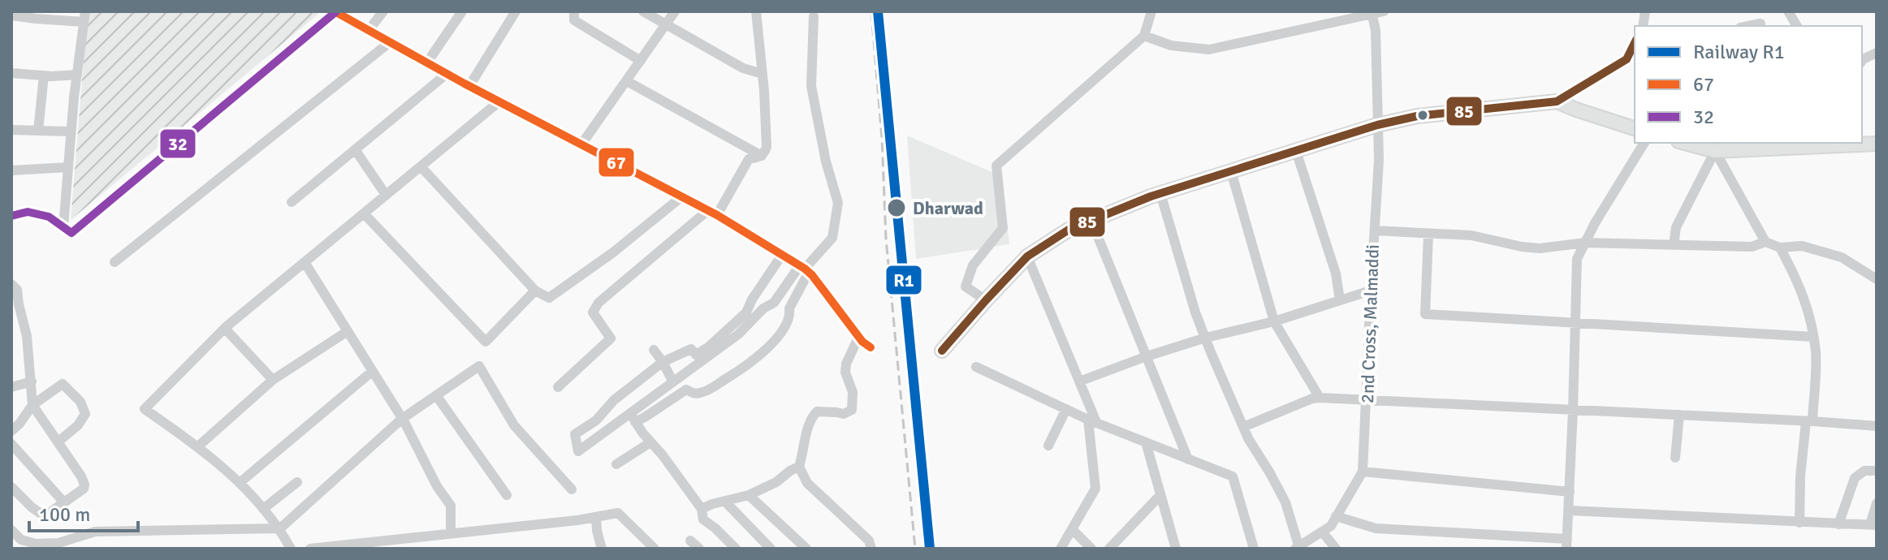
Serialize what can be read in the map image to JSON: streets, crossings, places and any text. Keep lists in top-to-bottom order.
{
  "streets": {
    "street": ["2nd Cross, Malmaddi"]
  },
  "places": ["Dharwad"],
  "lines": [
    "rail line R1",
    "transit line 67",
    "transit line 32",
    "transit line 85"
  ],
  "legend": ["Railway R1", "67", "32"],
  "scale_bar": "100 m"
}
